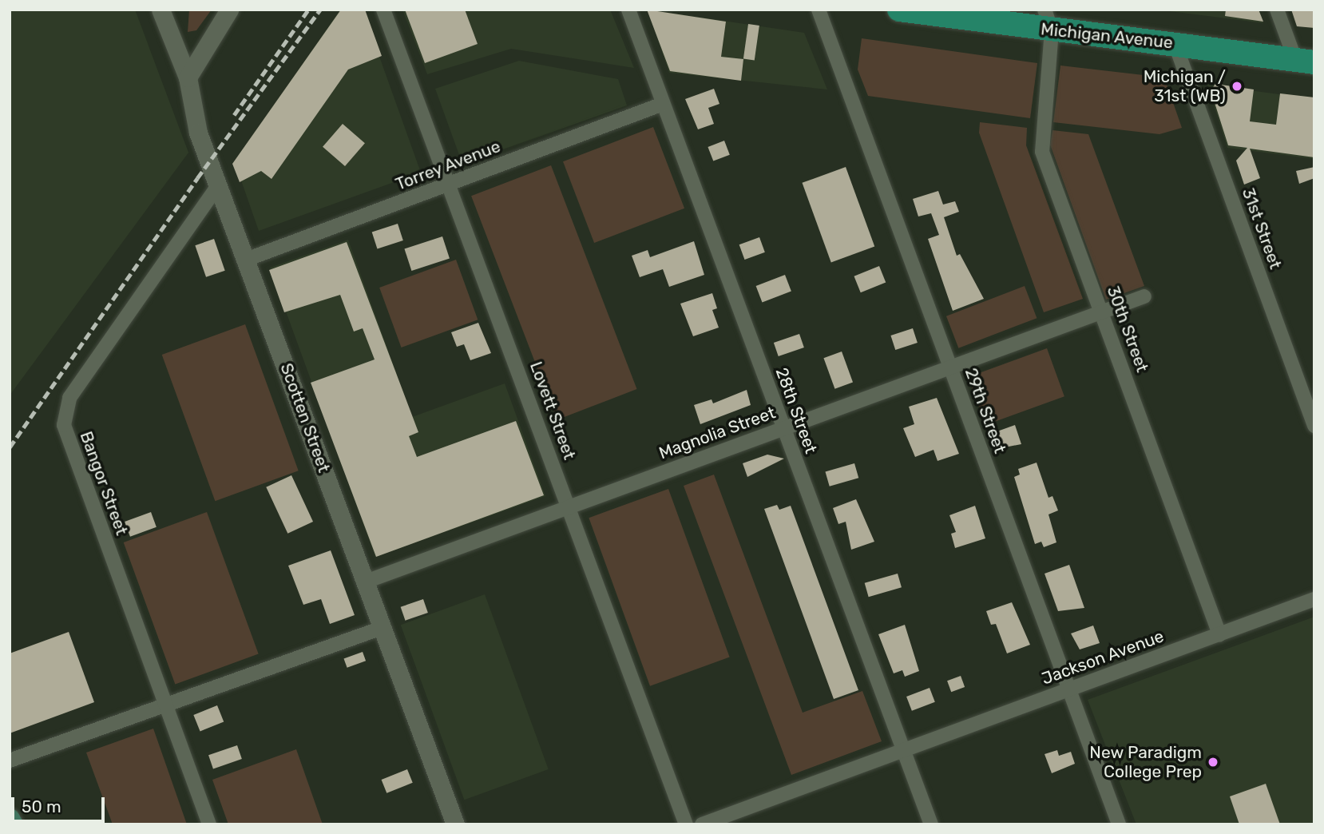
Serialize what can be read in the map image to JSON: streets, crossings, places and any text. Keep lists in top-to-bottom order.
{
  "streets": {
    "main road": ["Michigan Avenue"],
    "street": [
      "Torrey Avenue",
      "31st Street",
      "30th Street",
      "Lovett Street",
      "28th Street",
      "29th Street",
      "Scotten Street",
      "Magnolia Street",
      "Bangor Street",
      "Jackson Avenue"
    ]
  },
  "crossings": [
    ["Michigan Avenue", "31st Street"],
    ["Michigan Avenue", "30th Street"],
    ["Torrey Avenue", "Lovett Street"],
    ["Torrey Avenue", "28th Street"],
    ["Torrey Avenue", "Scotten Street"],
    ["30th Street", "Magnolia Street"],
    ["30th Street", "Jackson Avenue"],
    ["Lovett Street", "Magnolia Street"],
    ["28th Street", "Magnolia Street"],
    ["28th Street", "Jackson Avenue"],
    ["29th Street", "Magnolia Street"],
    ["29th Street", "Jackson Avenue"],
    ["Scotten Street", "Magnolia Street"],
    ["Scotten Street", "Bangor Street"]
  ],
  "places": ["Michigan / 31st (WB)", "New Paradigm College Prep"],
  "scale_bar": "50 m"
}
